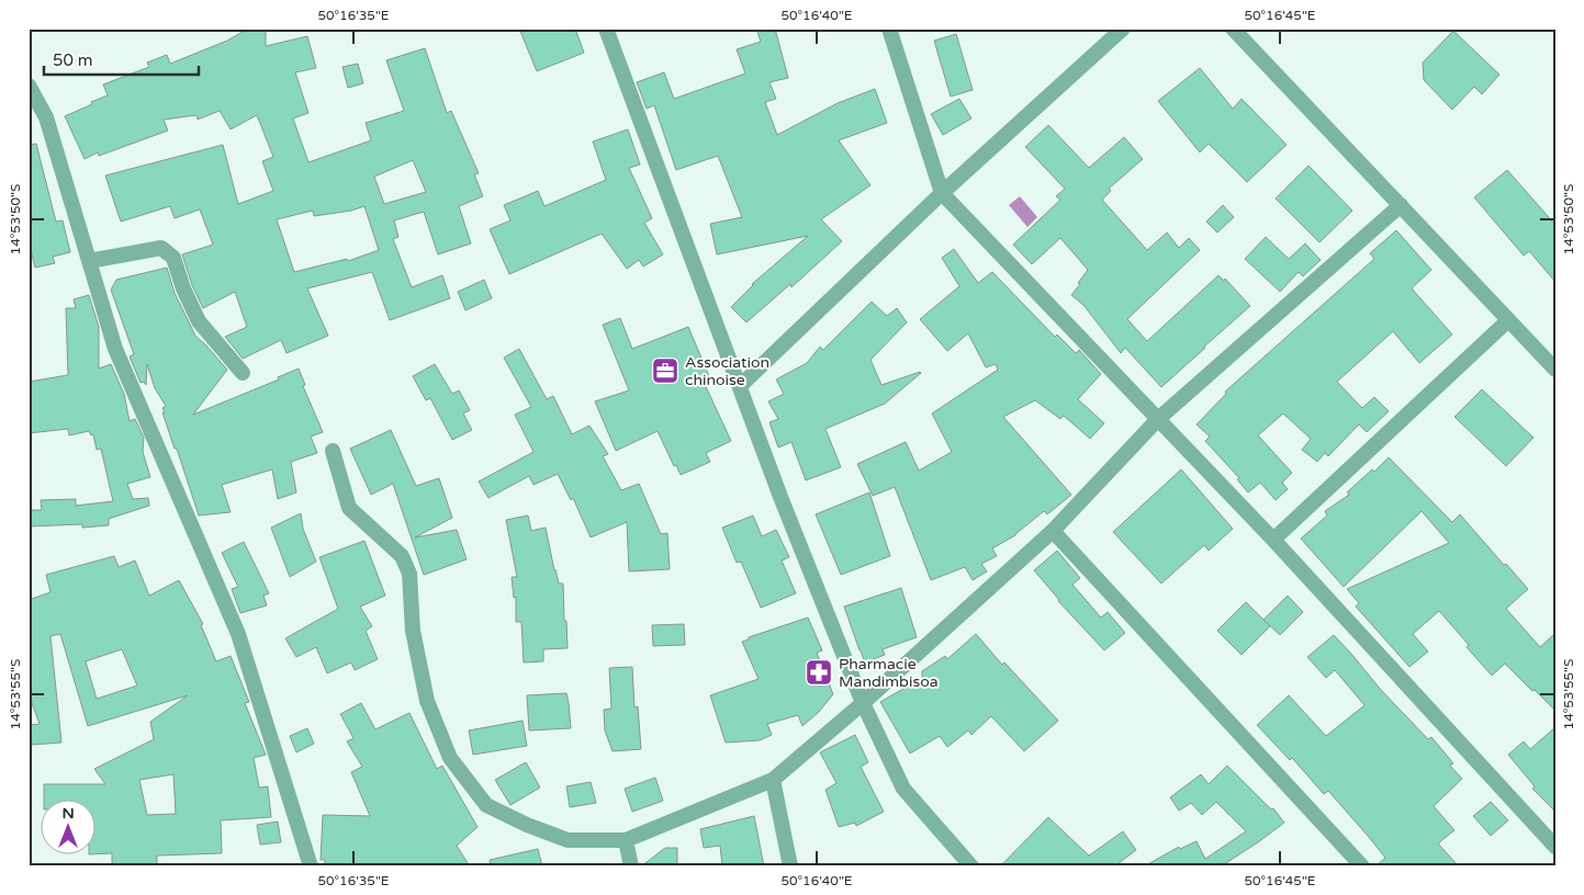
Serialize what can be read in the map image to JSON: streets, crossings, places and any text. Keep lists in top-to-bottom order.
{
  "places": {
    "office": ["Association chinoise"],
    "pharmacy": ["Pharmacie Mandimbisoa"]
  },
  "scale_bar": "50 m",
  "north": "top",
  "coordinates": [
    "50°16'35\"E",
    "50°16'40\"E",
    "50°16'45\"E",
    "14°53'50\"S",
    "14°53'55\"S"
  ]
}
